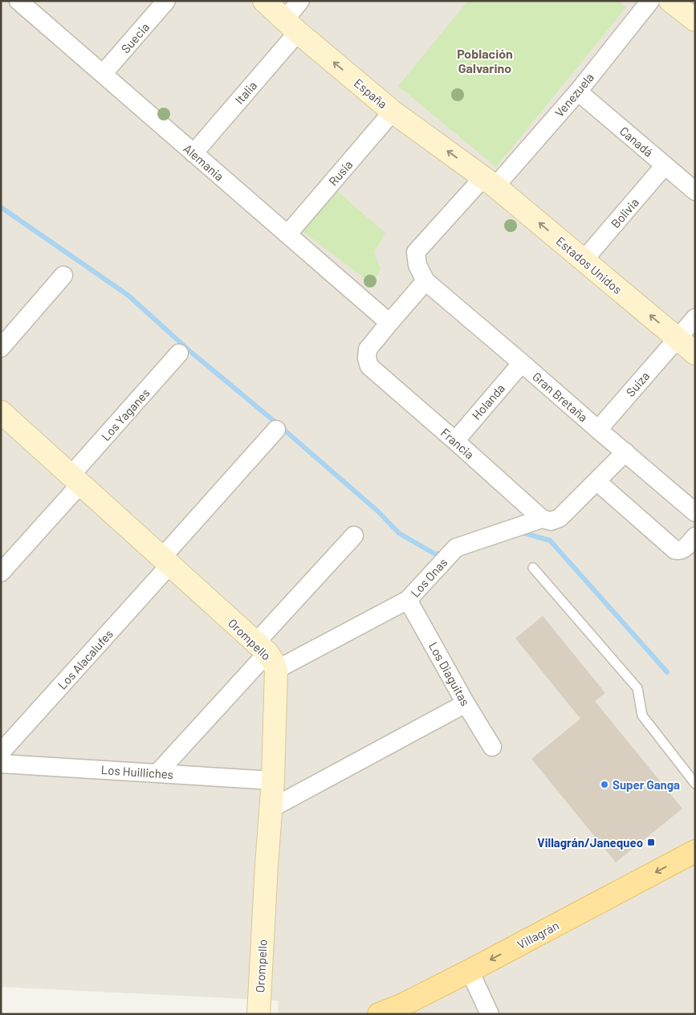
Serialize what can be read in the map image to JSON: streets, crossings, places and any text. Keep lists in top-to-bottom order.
{
  "streets": {
    "main road": ["Villagrán"],
    "street": [
      "Suecia",
      "Italia",
      "España",
      "Venezuela",
      "Canadá",
      "Alemania",
      "Rusia",
      "Bolivia",
      "Estados Unidos",
      "Suiza",
      "Gran Bretaña",
      "Holanda",
      "Los Yaganes",
      "Francia",
      "Los Onas",
      "Orompello",
      "Los Alacalufes",
      "Los Diaguitas",
      "Los Huilliches"
    ]
  },
  "crossings": [
    ["Suecia", "Alemania"],
    ["Italia", "España"],
    ["Italia", "Alemania"],
    ["España", "Venezuela"],
    ["España", "Rusia"],
    ["España", "Estados Unidos"],
    ["Venezuela", "Canadá"],
    ["Venezuela", "Estados Unidos"],
    ["Venezuela", "Gran Bretaña"],
    ["Venezuela", "Francia"],
    ["Canadá", "Bolivia"],
    ["Alemania", "Rusia"],
    ["Alemania", "Francia"],
    ["Bolivia", "Estados Unidos"],
    ["Estados Unidos", "Suiza"],
    ["Suiza", "Gran Bretaña"],
    ["Gran Bretaña", "Holanda"],
    ["Gran Bretaña", "Francia"],
    ["Holanda", "Francia"],
    ["Los Yaganes", "Orompello"],
    ["Francia", "Los Onas"],
    ["Los Onas", "Orompello"],
    ["Los Onas", "Los Diaguitas"],
    ["Los Onas", "Los Huilliches"],
    ["Orompello", "Los Alacalufes"],
    ["Orompello", "Los Huilliches"]
  ],
  "one_way": ["España", "Estados Unidos", "Villagrán"],
  "districts": ["Población Galvarino"],
  "places": {
    "other": ["Super Ganga"],
    "transit": ["Villagrán/Janequeo"]
  }
}
